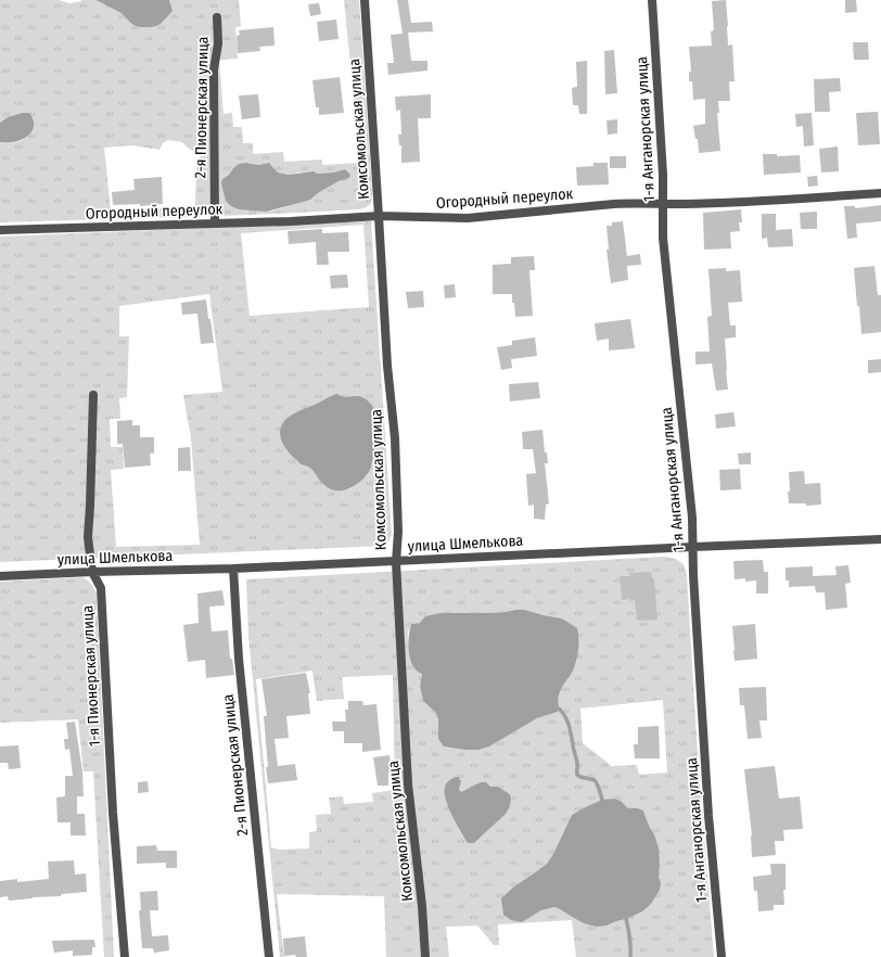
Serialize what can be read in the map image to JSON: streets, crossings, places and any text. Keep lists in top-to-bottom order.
{
  "streets": {
    "street": [
      "2-я Пионерская улица",
      "Комсомольская улица",
      "1-я Анганорская улица",
      "Огородный переулок",
      "улица Шмелькова",
      "1-я Пионерская улица"
    ]
  },
  "crossings": [
    ["2-я Пионерская улица", "Огородный переулок"],
    ["2-я Пионерская улица", "улица Шмелькова"],
    ["Комсомольская улица", "Огородный переулок"],
    ["Комсомольская улица", "улица Шмелькова"],
    ["1-я Анганорская улица", "Огородный переулок"],
    ["1-я Анганорская улица", "улица Шмелькова"],
    ["улица Шмелькова", "1-я Пионерская улица"]
  ]
}
